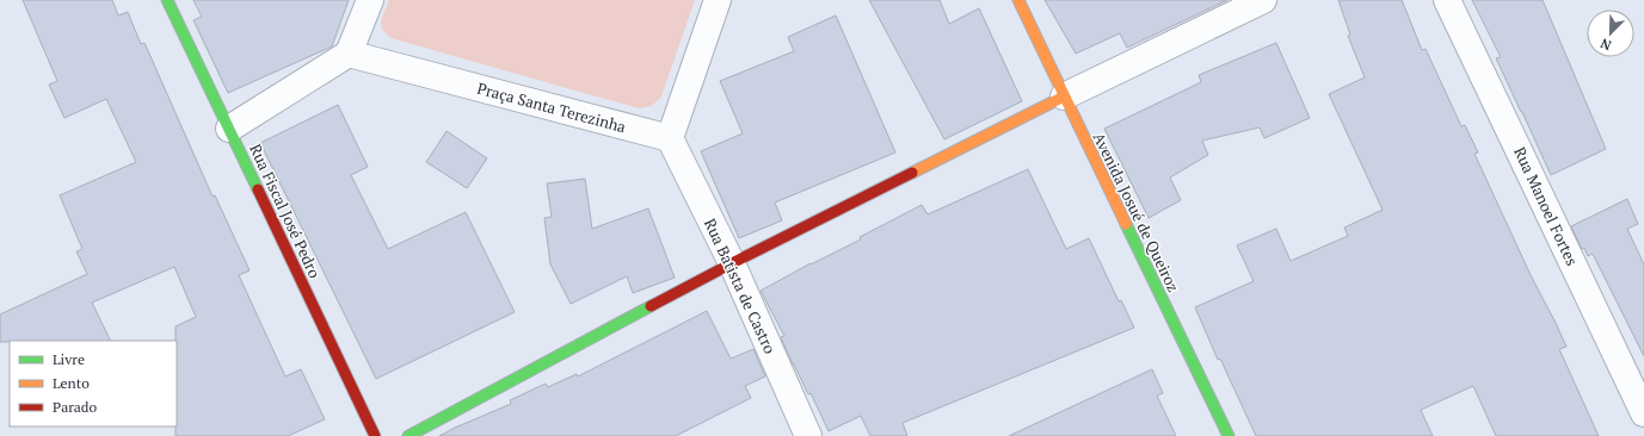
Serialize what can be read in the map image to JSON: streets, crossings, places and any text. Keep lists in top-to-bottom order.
{
  "streets": {
    "main road": ["Rua Fiscal José Pedro", "Avenida Josué de Queiroz"],
    "street": ["Praça Santa Terezinha", "Rua Manoel Fortes", "Rua Batista de Castro"]
  },
  "crossings": [
    ["Praça Santa Terezinha", "Rua Batista de Castro"]
  ],
  "legend": ["Livre", "Lento", "Parado"],
  "north": "bottom left"
}
